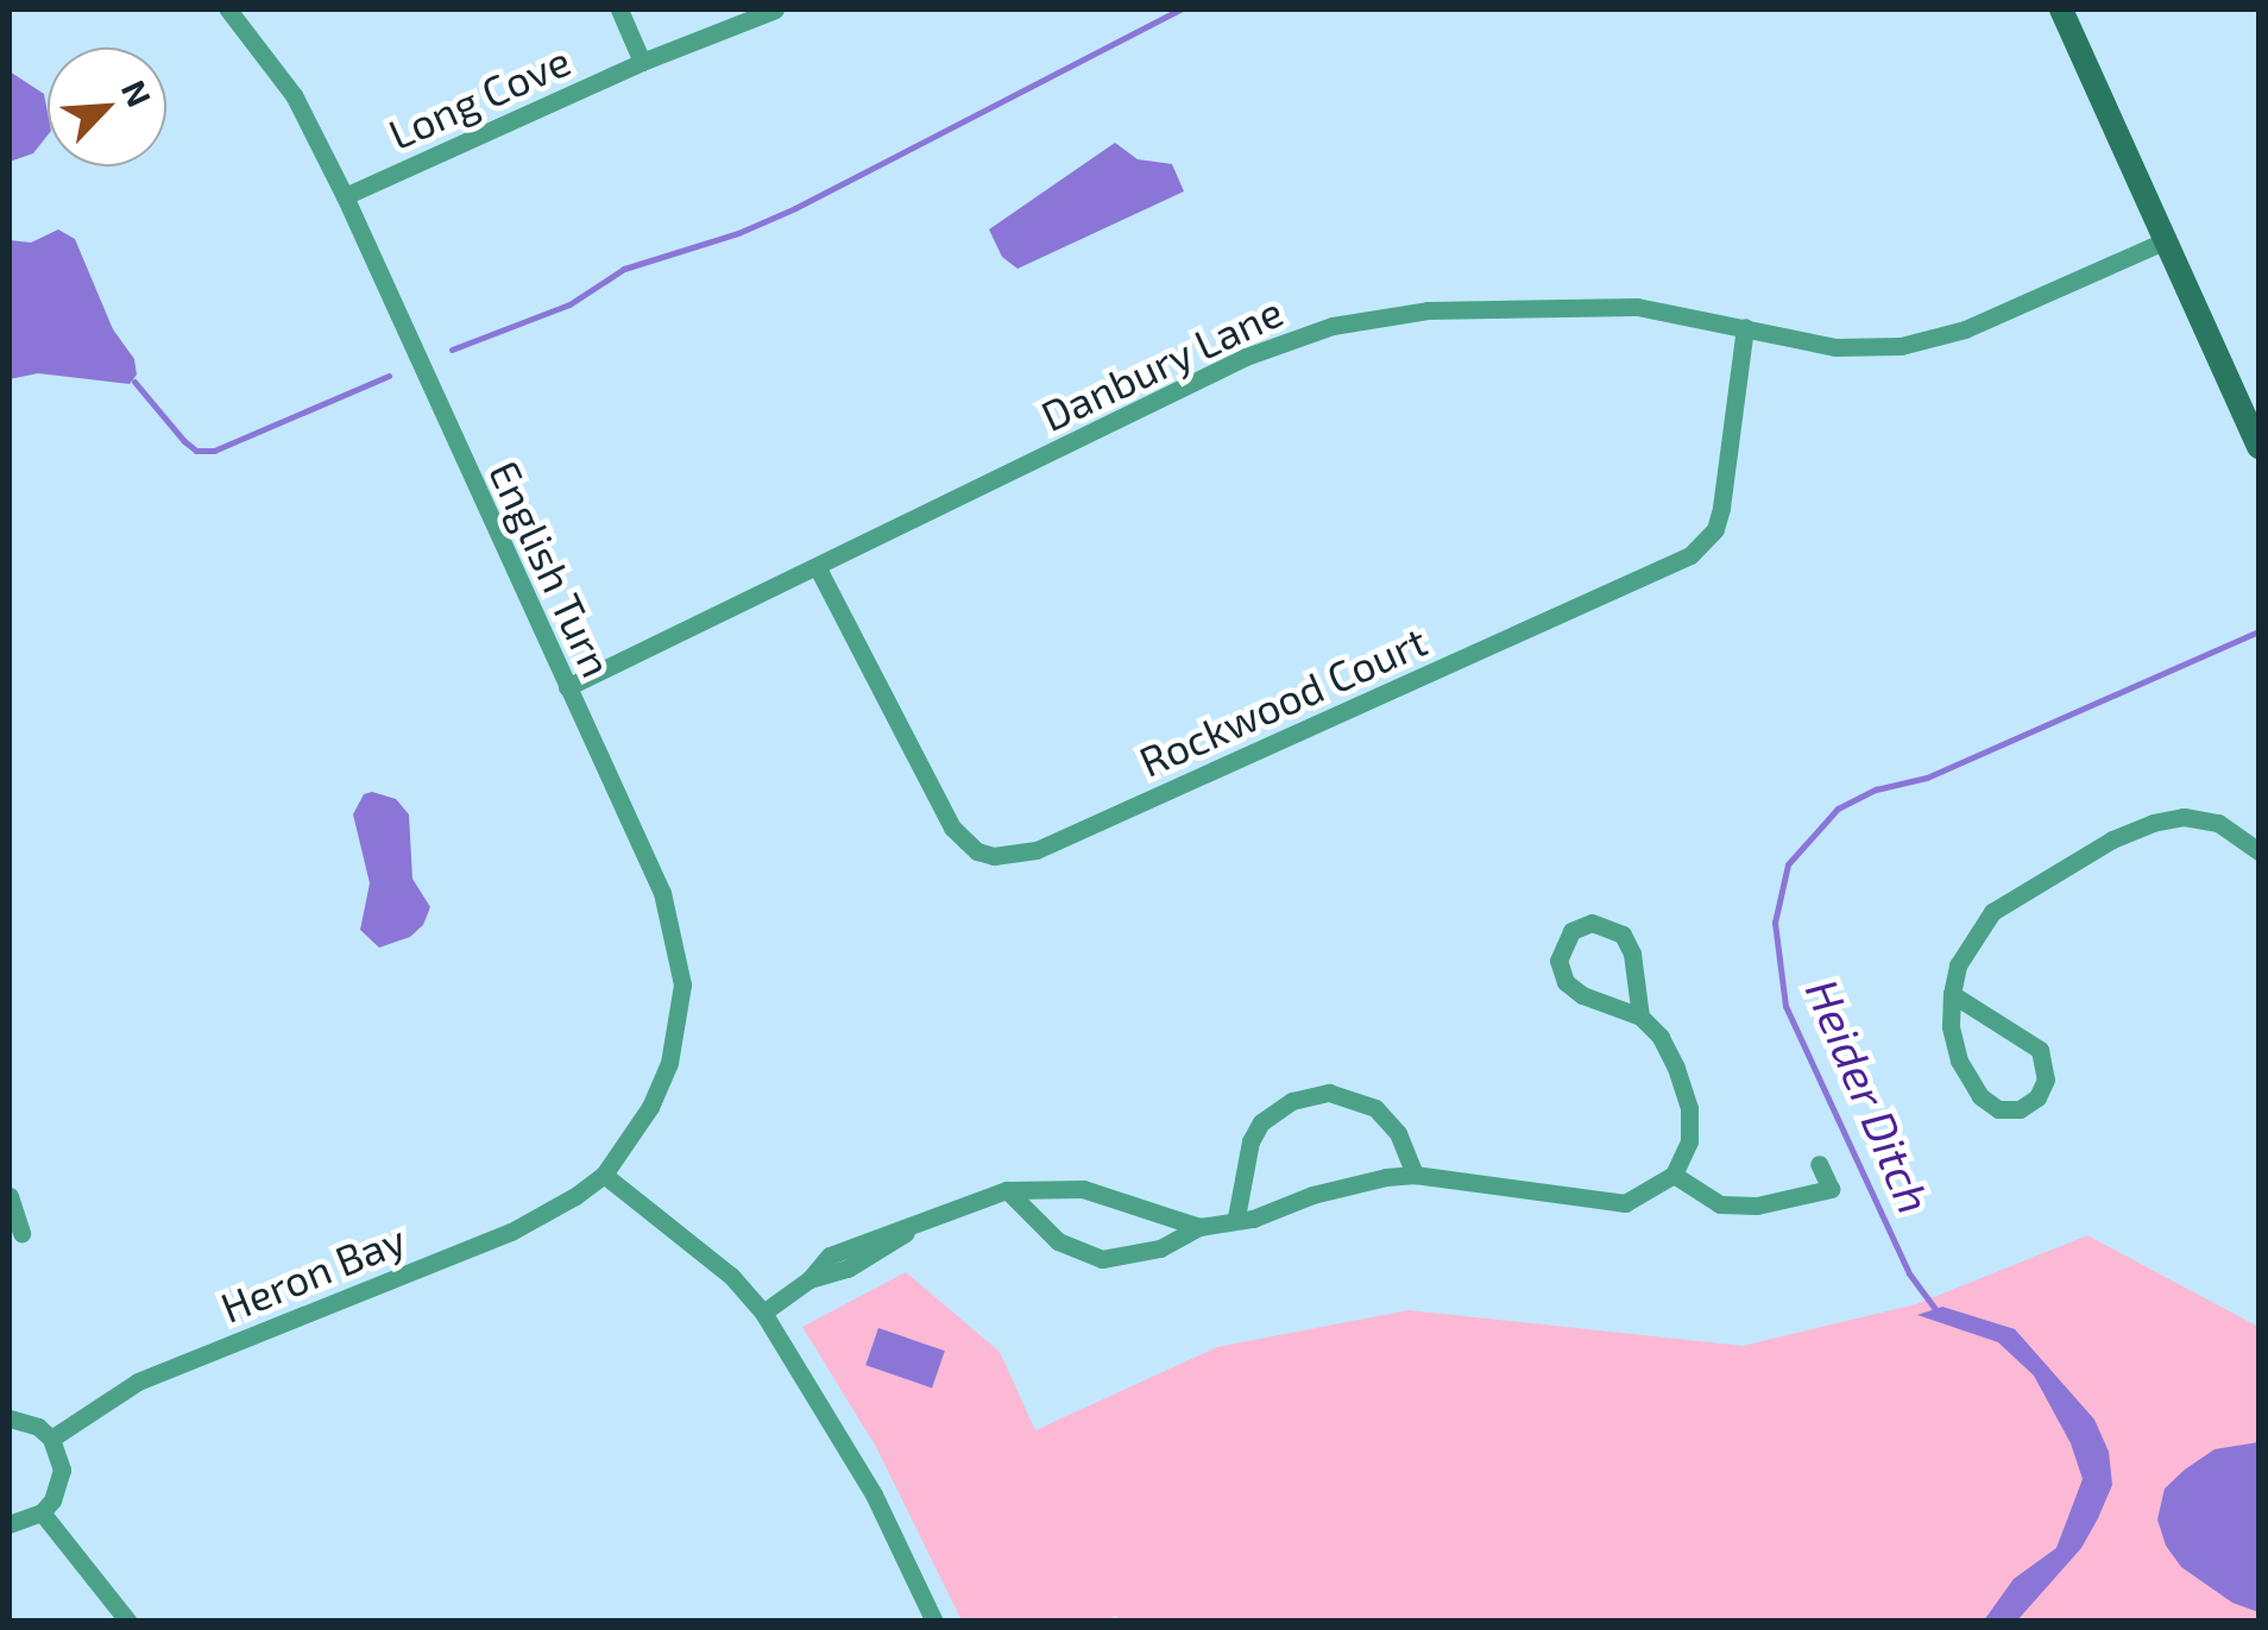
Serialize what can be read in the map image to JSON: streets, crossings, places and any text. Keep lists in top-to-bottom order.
{
  "streets": {
    "street": [
      "Long Cove",
      "Danbury Lane",
      "English Turn",
      "Rockwood Court",
      "Heron Bay"
    ]
  },
  "crossings": [
    ["Long Cove", "English Turn"],
    ["Danbury Lane", "English Turn"],
    ["Danbury Lane", "Rockwood Court"],
    ["English Turn", "Heron Bay"]
  ],
  "water": ["Heider Ditch"],
  "north": "top right"
}
